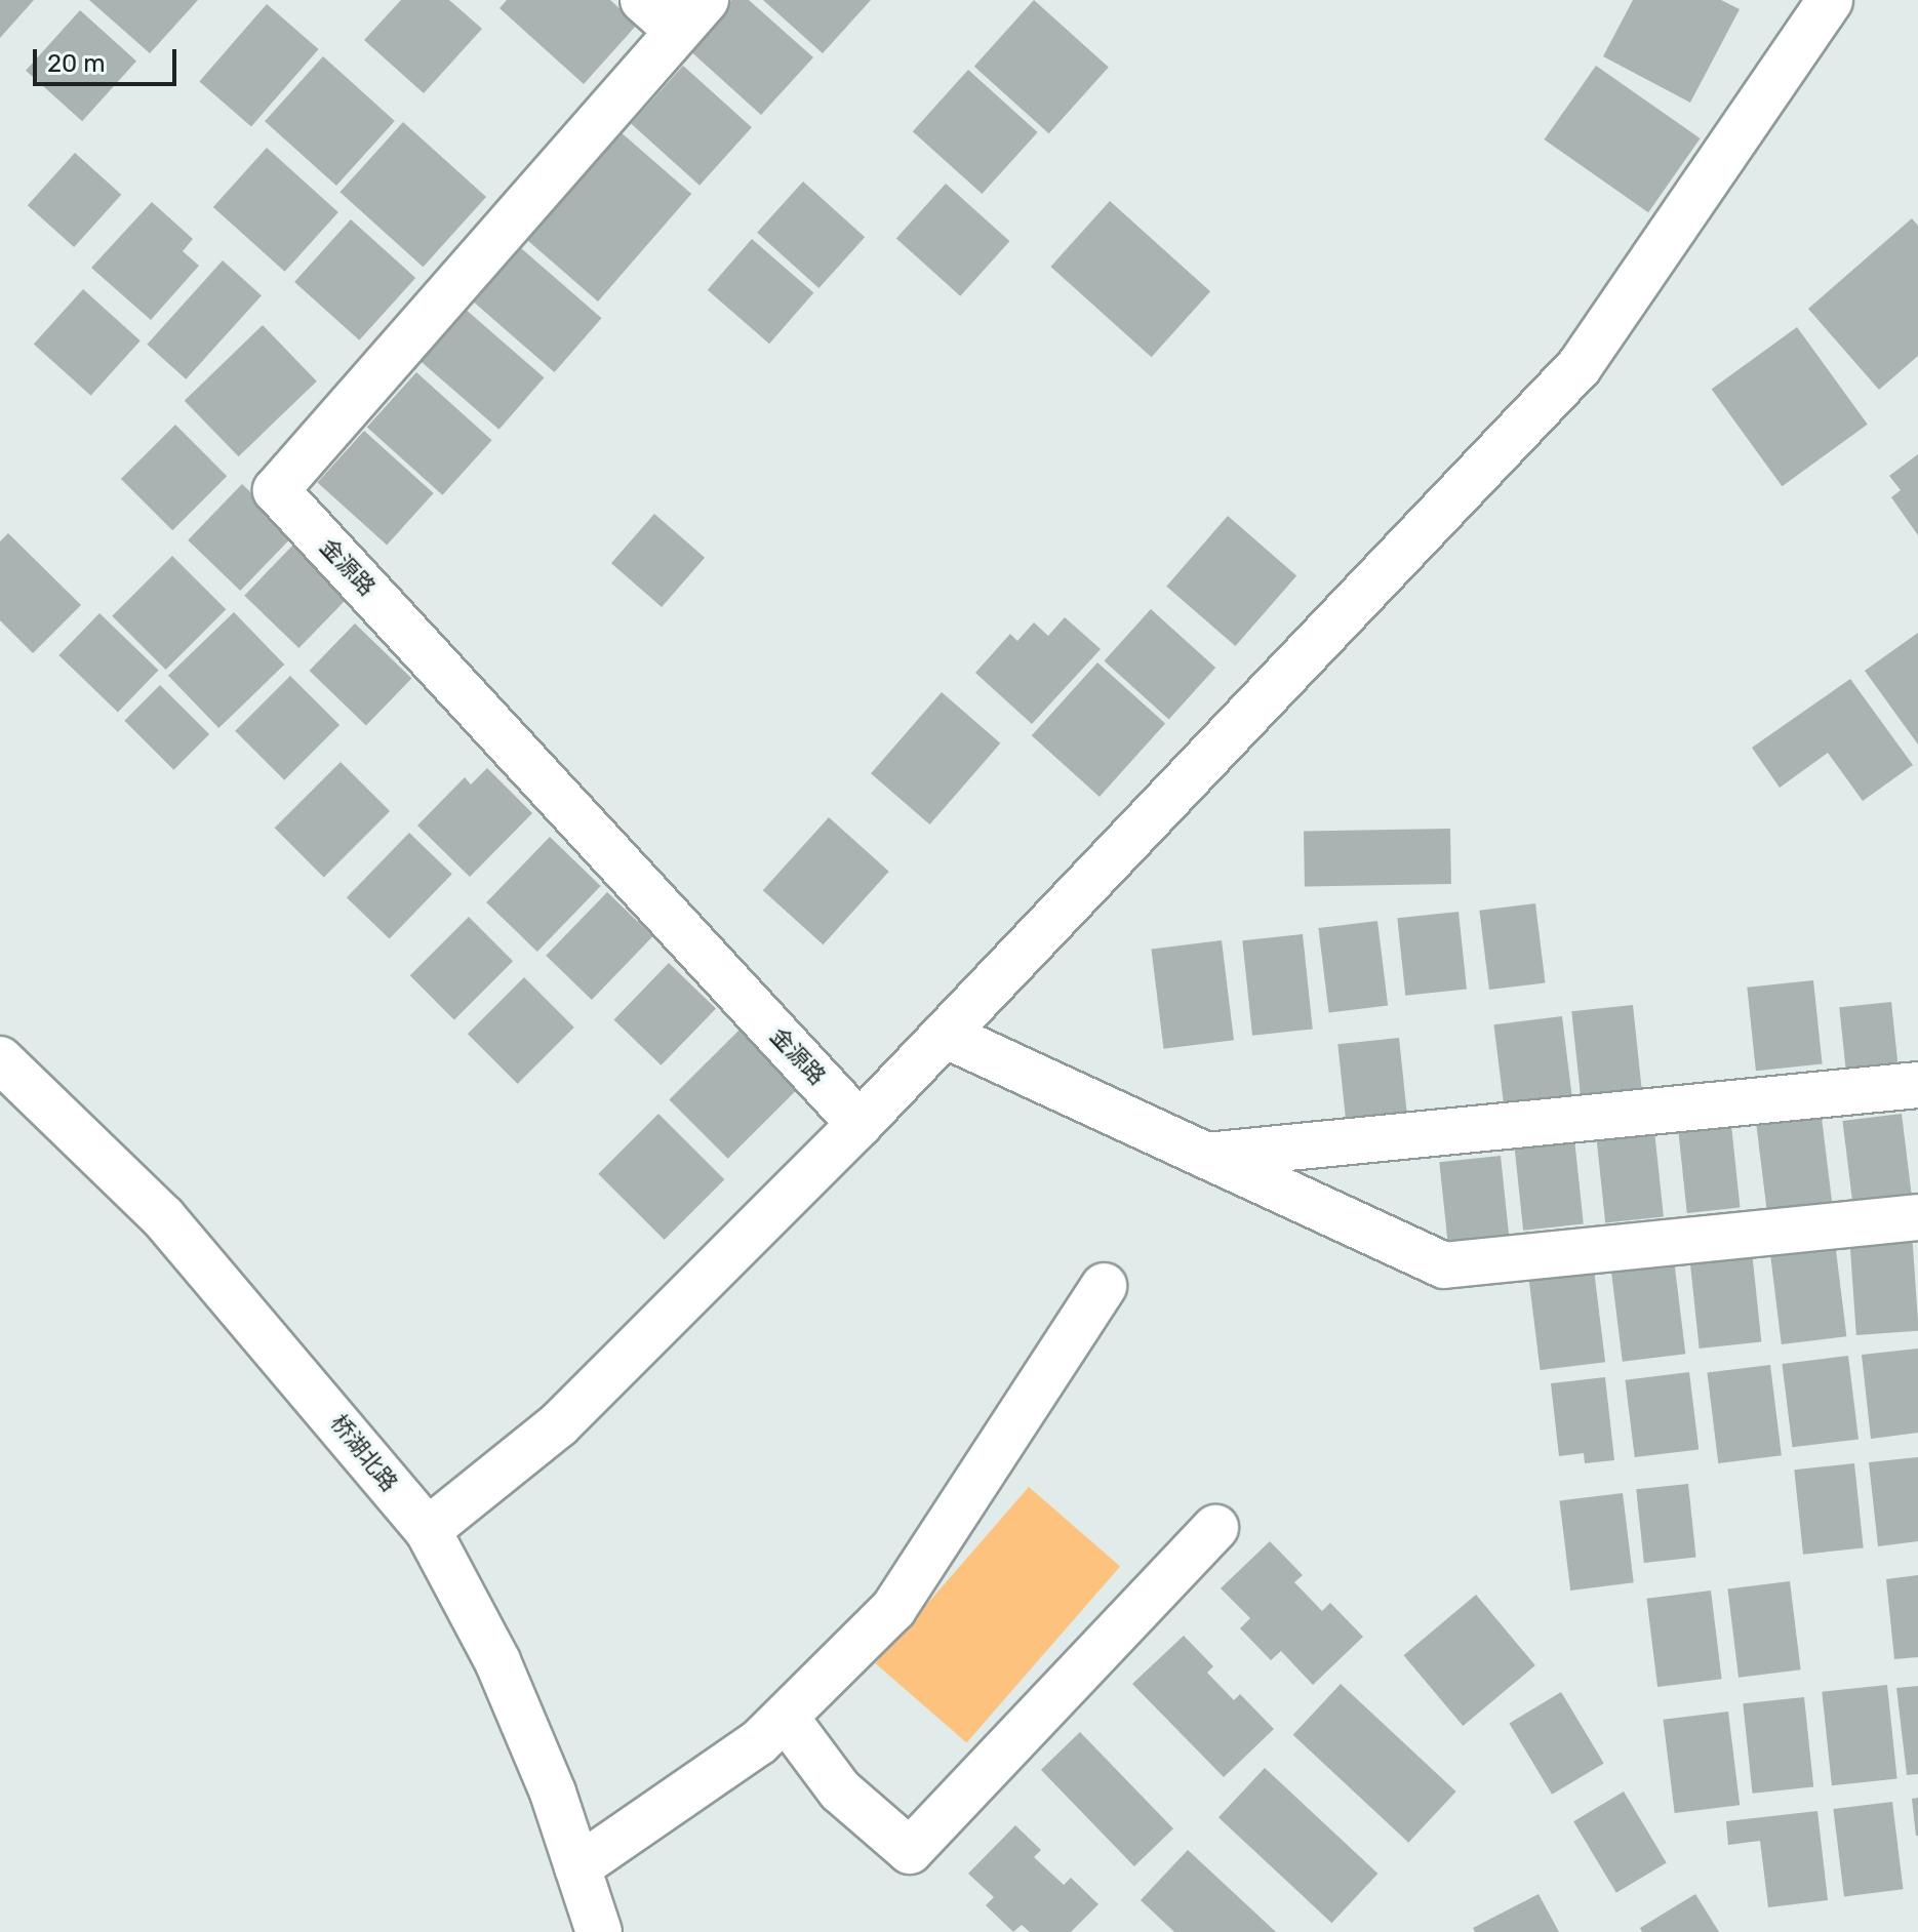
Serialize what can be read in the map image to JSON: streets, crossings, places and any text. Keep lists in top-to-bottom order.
{
  "streets": {
    "street": ["金源路", "桥湖北路"]
  },
  "scale_bar": "20 m"
}
